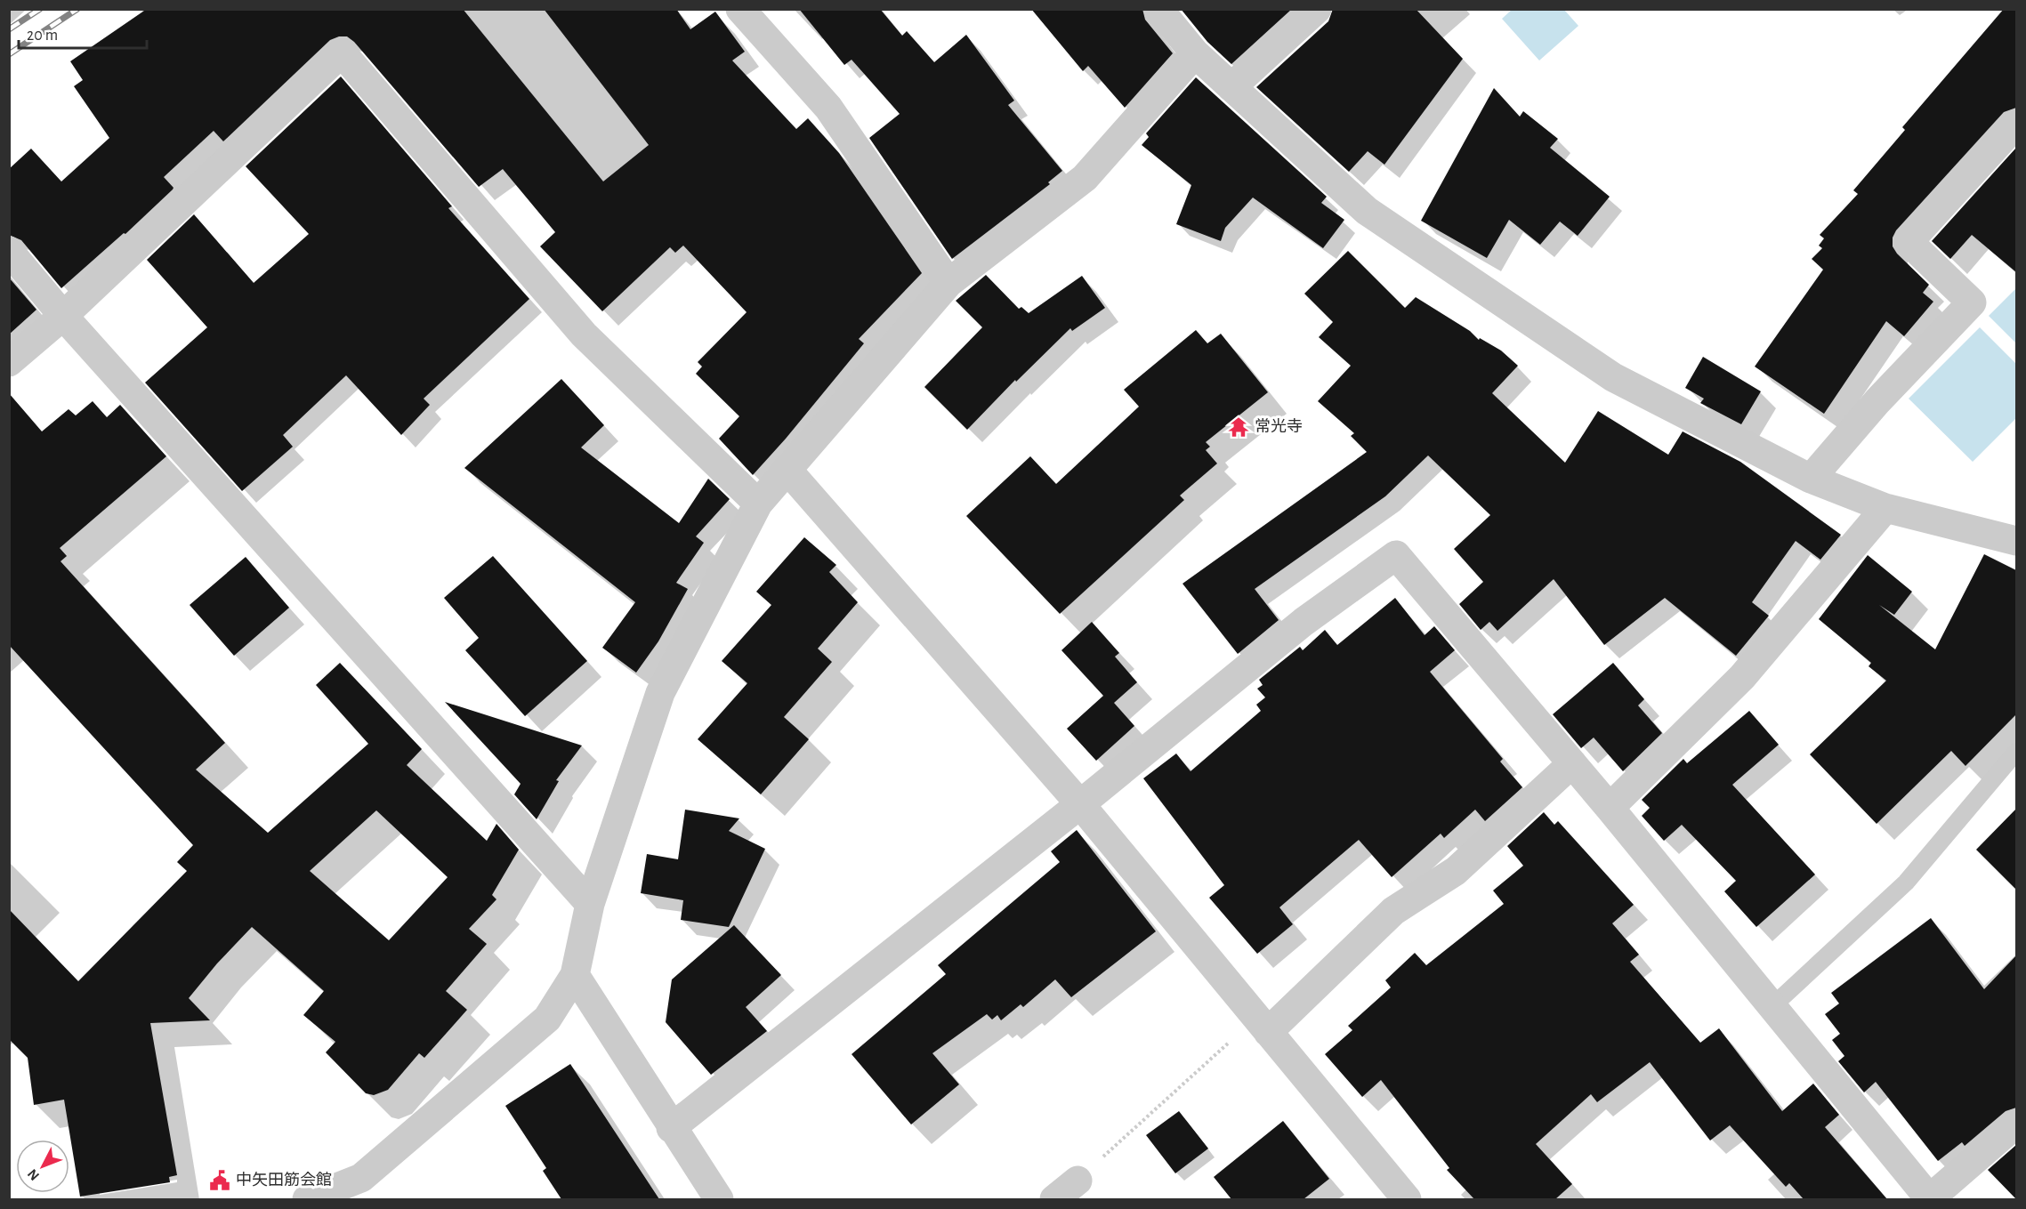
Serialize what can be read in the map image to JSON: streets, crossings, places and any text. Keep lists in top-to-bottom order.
{
  "places": {
    "temple": ["常光寺"],
    "public building": ["中矢田筋会館"]
  },
  "scale_bar": "20 m",
  "north": "bottom left"
}
